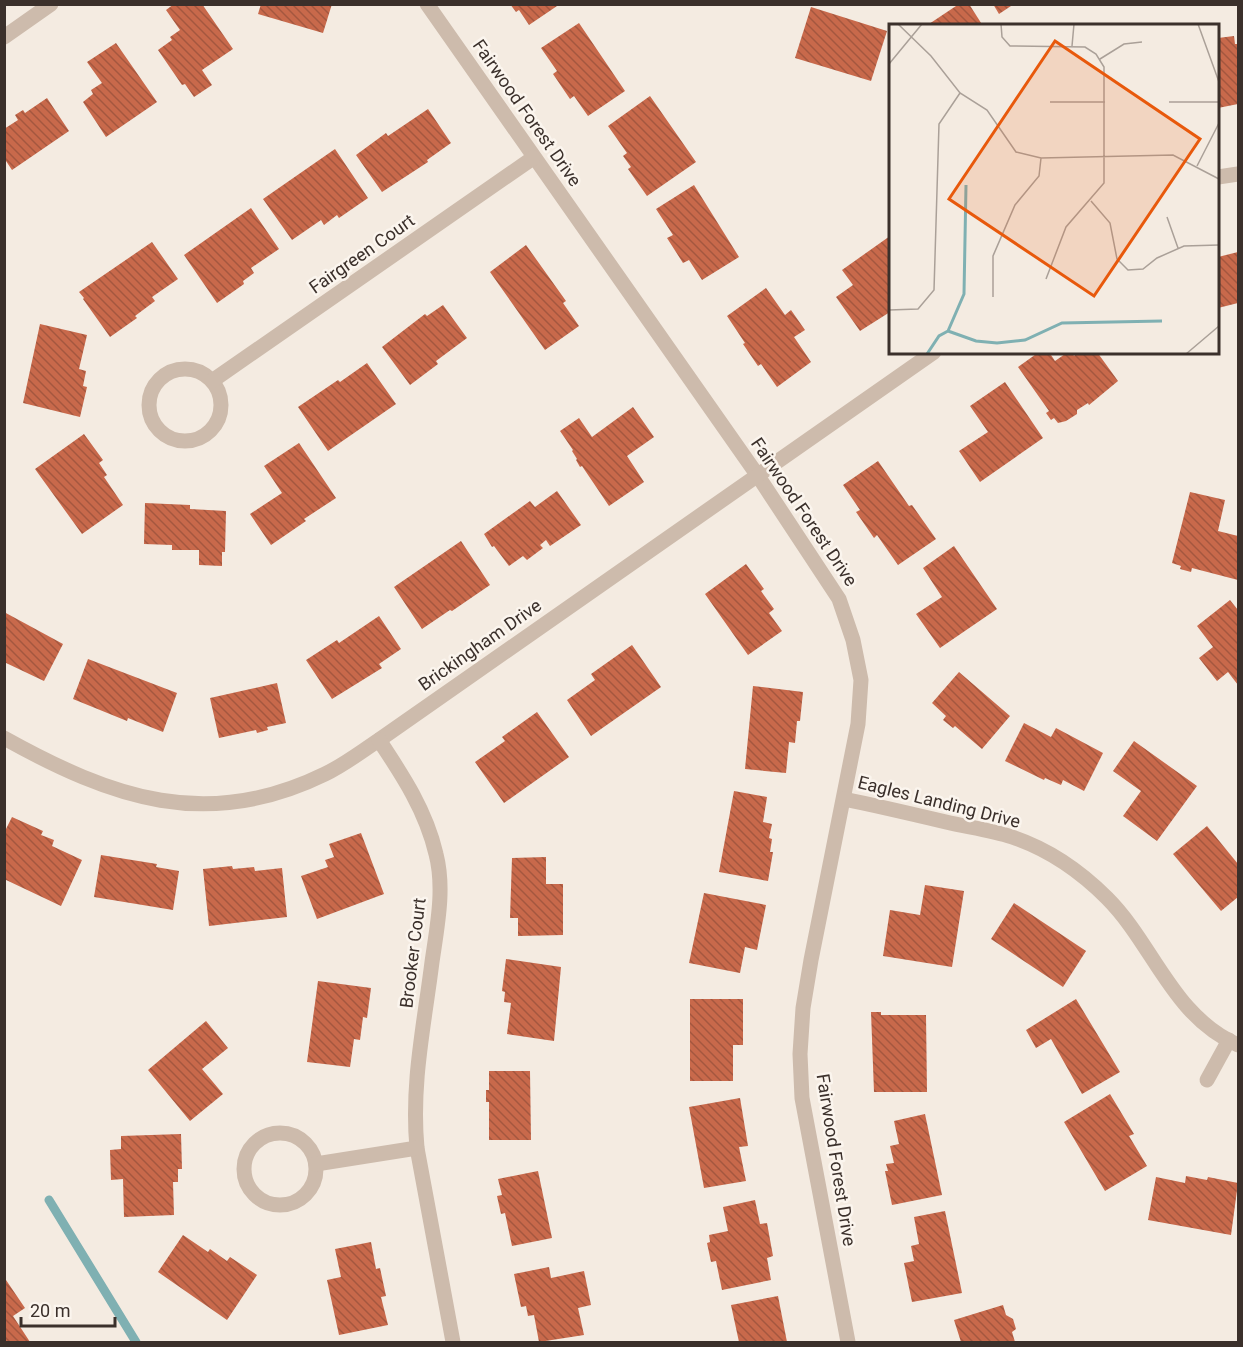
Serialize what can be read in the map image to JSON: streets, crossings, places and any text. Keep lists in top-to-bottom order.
{
  "streets": {
    "street": [
      "Fairwood Forest Drive",
      "Fairgreen Court",
      "Brickingham Drive",
      "Eagles Landing Drive",
      "Brooker Court"
    ]
  },
  "crossings": [
    ["Fairwood Forest Drive", "Fairgreen Court"],
    ["Fairwood Forest Drive", "Brickingham Drive"],
    ["Fairwood Forest Drive", "Eagles Landing Drive"],
    ["Brickingham Drive", "Brooker Court"]
  ],
  "scale_bar": "20 m"
}
